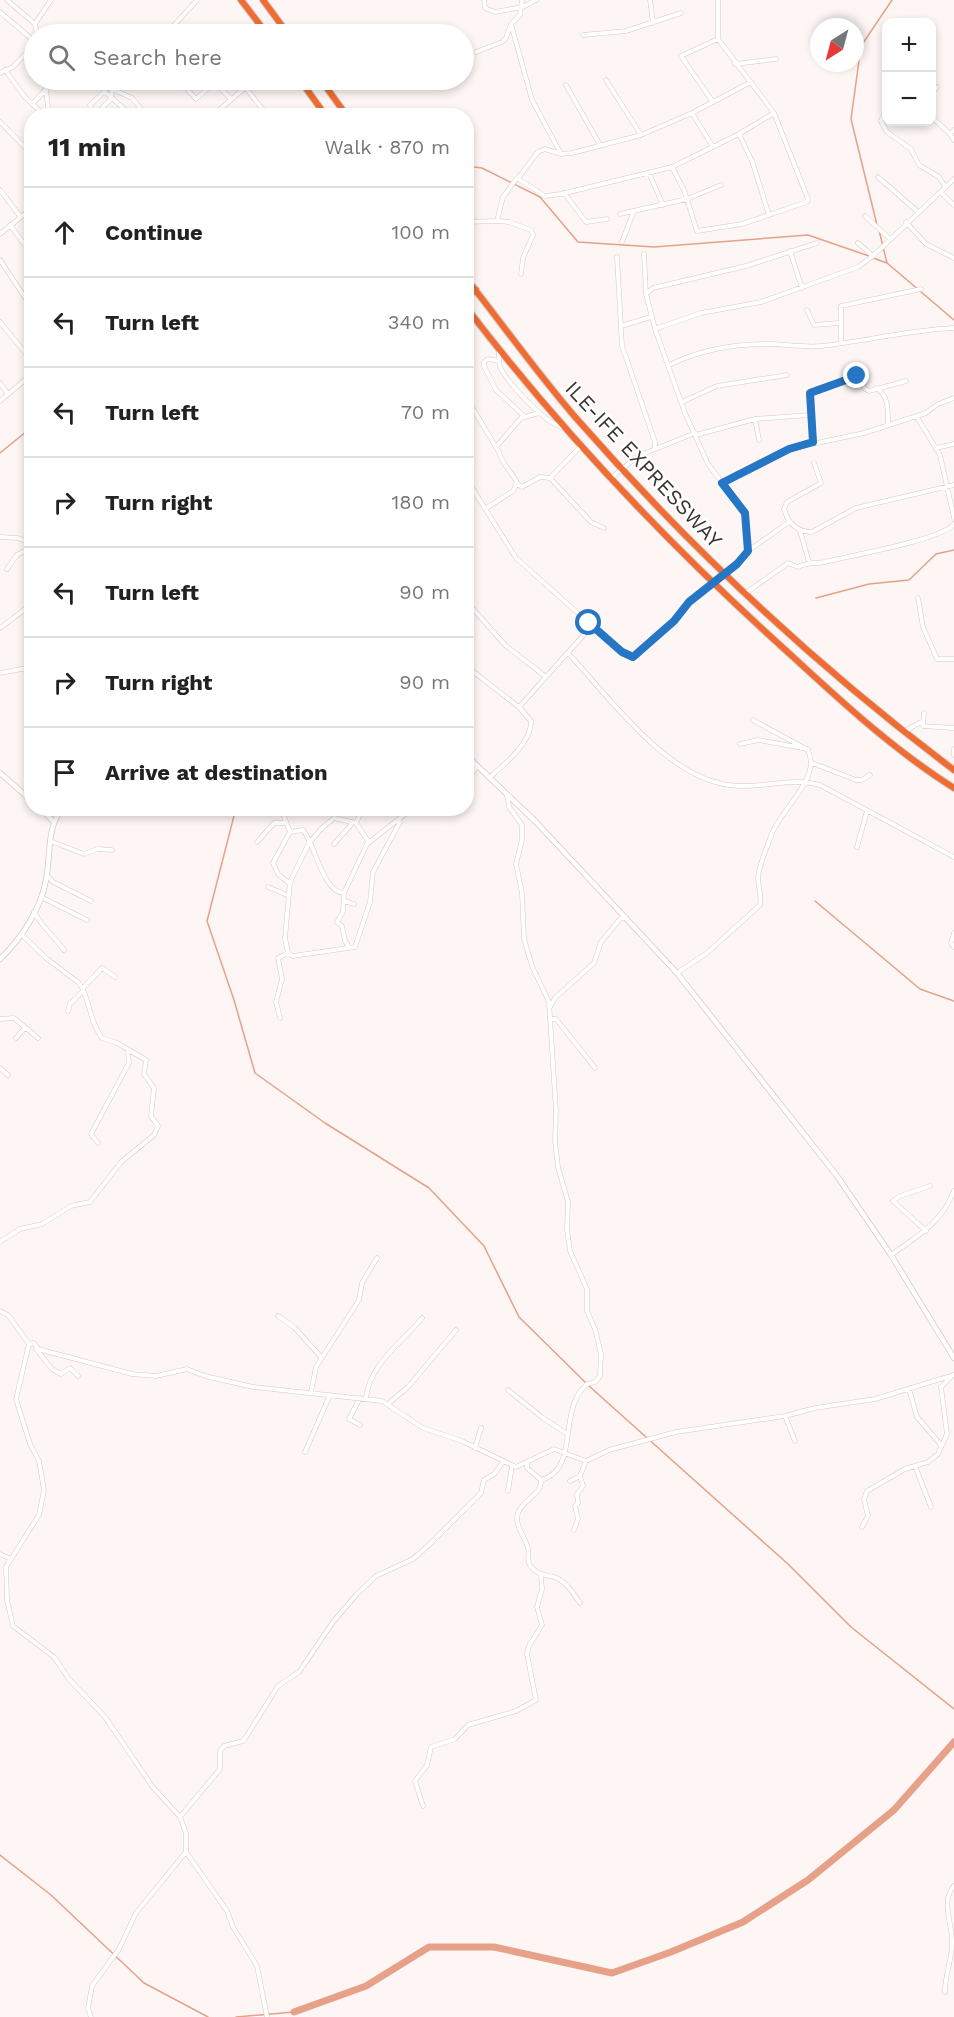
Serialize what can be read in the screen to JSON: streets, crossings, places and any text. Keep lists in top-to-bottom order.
{
  "streets": {
    "highway": ["ILE-IFE EXPRESSWAY"]
  },
  "north": "bottom left",
  "page": {
    "map_buttons": ["+", "−"],
    "search": "Search here",
    "heading": ["11 min", "Walk · 870 m"],
    "list": [
      ["Continue", "100 m"],
      ["Turn left", "340 m"],
      ["Turn left", "70 m"],
      ["Turn right", "180 m"],
      ["Turn left", "90 m"],
      ["Turn right", "90 m"],
      "Arrive at destination"
    ]
  }
}
